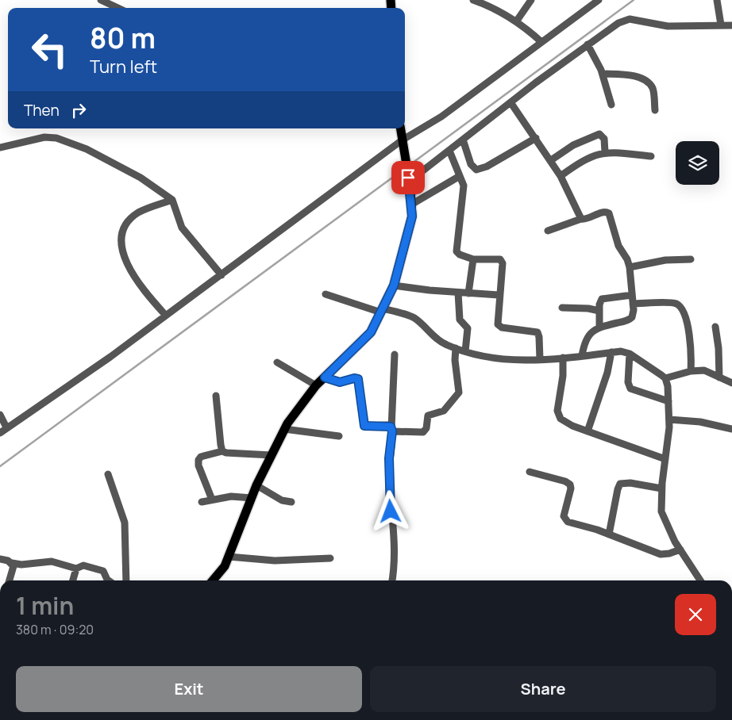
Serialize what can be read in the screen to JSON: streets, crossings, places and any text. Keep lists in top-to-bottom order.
{
  "page": {
    "turn": ["80 m", "Turn left"],
    "then": "Then",
    "heading": ["1 min", "380 m · 09:20"],
    "buttons": ["Exit", "Share"]
  }
}
